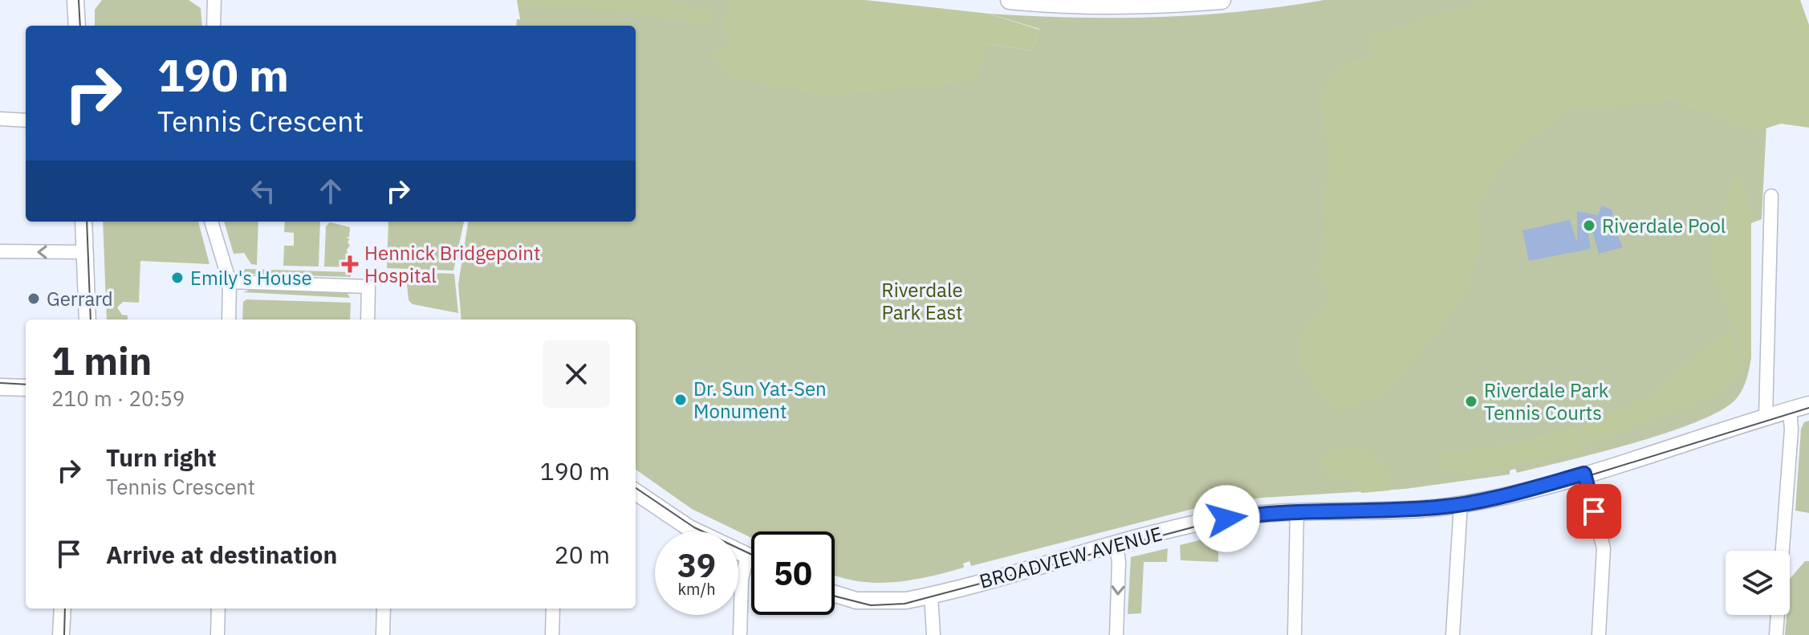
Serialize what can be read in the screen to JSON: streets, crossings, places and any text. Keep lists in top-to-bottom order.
{
  "streets": {
    "main road": ["BROADVIEW AVENUE"]
  },
  "parks": ["Riverdale Park East"],
  "places": {
    "other": [
      "Riverdale Pool",
      "Emily's House",
      "Gerrard",
      "Dr. Sun Yat-Sen Monument",
      "Riverdale Park Tennis Courts"
    ],
    "health": ["Hennick Bridgepoint Hospital"]
  },
  "page": {
    "turn": ["190 m", "Tennis Crescent"],
    "heading": ["1 min", "210 m · 20:59"],
    "list": [
      {
        "name": "Turn right",
        "note": "Tennis Crescent",
        "value": "190 m"
      },
      {
        "name": "Arrive at destination",
        "value": "20 m"
      }
    ],
    "speed": "39 km/h",
    "limit": "50"
  }
}
